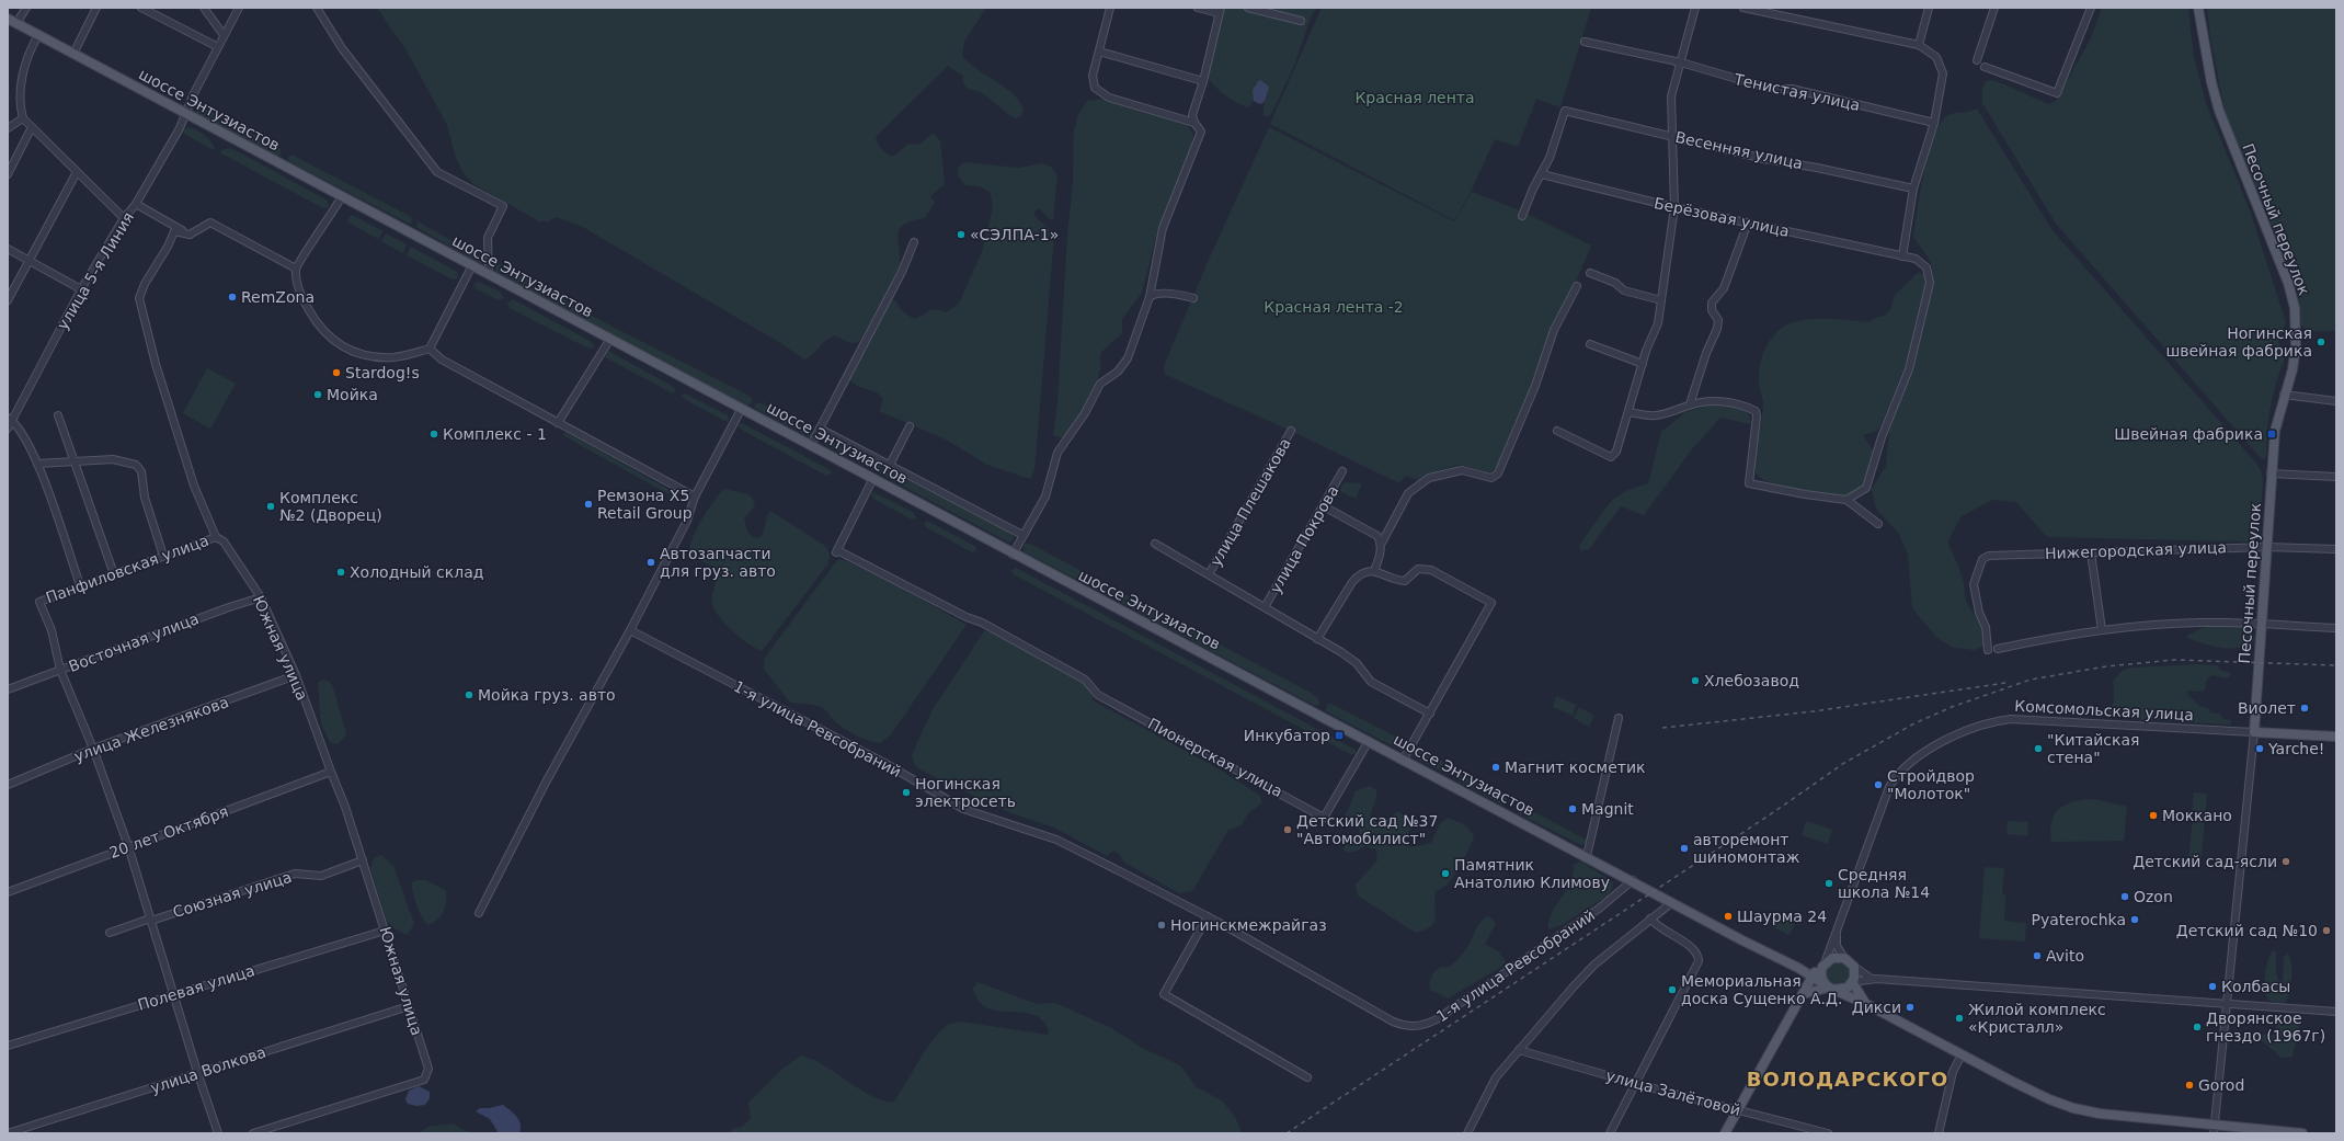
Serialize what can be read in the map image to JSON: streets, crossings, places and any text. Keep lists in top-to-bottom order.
{
  "streets": {
    "main road": ["шоссе Энтузиастов", "Песочный переулок", "Комсомольская улица"],
    "street": [
      "Тенистая улица",
      "Весенняя улица",
      "Берёзовая улица",
      "улица 5-я Линия",
      "улица Плешакова",
      "улица Покрова",
      "Нижегородская улица",
      "Панфиловская улица",
      "Восточная улица",
      "Южная улица",
      "улица Железнякова",
      "1-я улица Ревсобраний",
      "Пионерская улица",
      "20 лет Октября",
      "Союзная улица",
      "Полевая улица",
      "улица Волкова",
      "улица Залётовой"
    ]
  },
  "crossings": [
    ["шоссе Энтузиастов", "улица 5-я Линия"],
    ["шоссе Энтузиастов", "Комсомольская улица"],
    ["шоссе Энтузиастов", "1-я улица Ревсобраний"],
    ["шоссе Энтузиастов", "Пионерская улица"],
    ["Весенняя улица", "Берёзовая улица"],
    ["Песочный переулок", "Нижегородская улица"],
    ["Песочный переулок", "Комсомольская улица"],
    ["Панфиловская улица", "Восточная улица"],
    ["Панфиловская улица", "Южная улица"],
    ["Восточная улица", "Южная улица"],
    ["Южная улица", "улица Железнякова"],
    ["Южная улица", "20 лет Октября"],
    ["Южная улица", "Союзная улица"],
    ["Южная улица", "Полевая улица"],
    ["Южная улица", "улица Волкова"]
  ],
  "districts": ["ВОЛОДАРСКОГО"],
  "parks": ["Красная лента", "Красная лента -2"],
  "places": {
    "other": [
      "«СЭЛПА-1»",
      "RemZona",
      "Ногинская швейная фабрика",
      "Stardog!s",
      "Мойка",
      "Комплекс - 1",
      "Ремзона X5 Retail Group",
      "Комплекс №2 (Дворец)",
      "Автозапчасти для груз. авто",
      "Холодный склад",
      "Хлебозавод",
      "Мойка груз. авто",
      "Виолет",
      "\"Китайская стена\"",
      "Yarche!",
      "Магнит косметик",
      "Стройдвор \"Молоток\"",
      "Ногинская электросеть",
      "Magnit",
      "Моккано",
      "Детский сад №37 \"Автомобилист\"",
      "авторемонт шиномонтаж",
      "Детский сад-ясли",
      "Памятник Анатолию Климову",
      "Средняя школа №14",
      "Ozon",
      "Шаурма 24",
      "Pyaterochka",
      "Ногинскмежрайгаз",
      "Детский сад №10",
      "Avito",
      "Колбасы",
      "Мемориальная доска Сущенко А.Д.",
      "Дикси",
      "Жилой комплекс «Кристалл»",
      "Дворянское гнездо (1967г)",
      "Gorod"
    ],
    "transit": ["Швейная фабрика", "Инкубатор"]
  }
}
